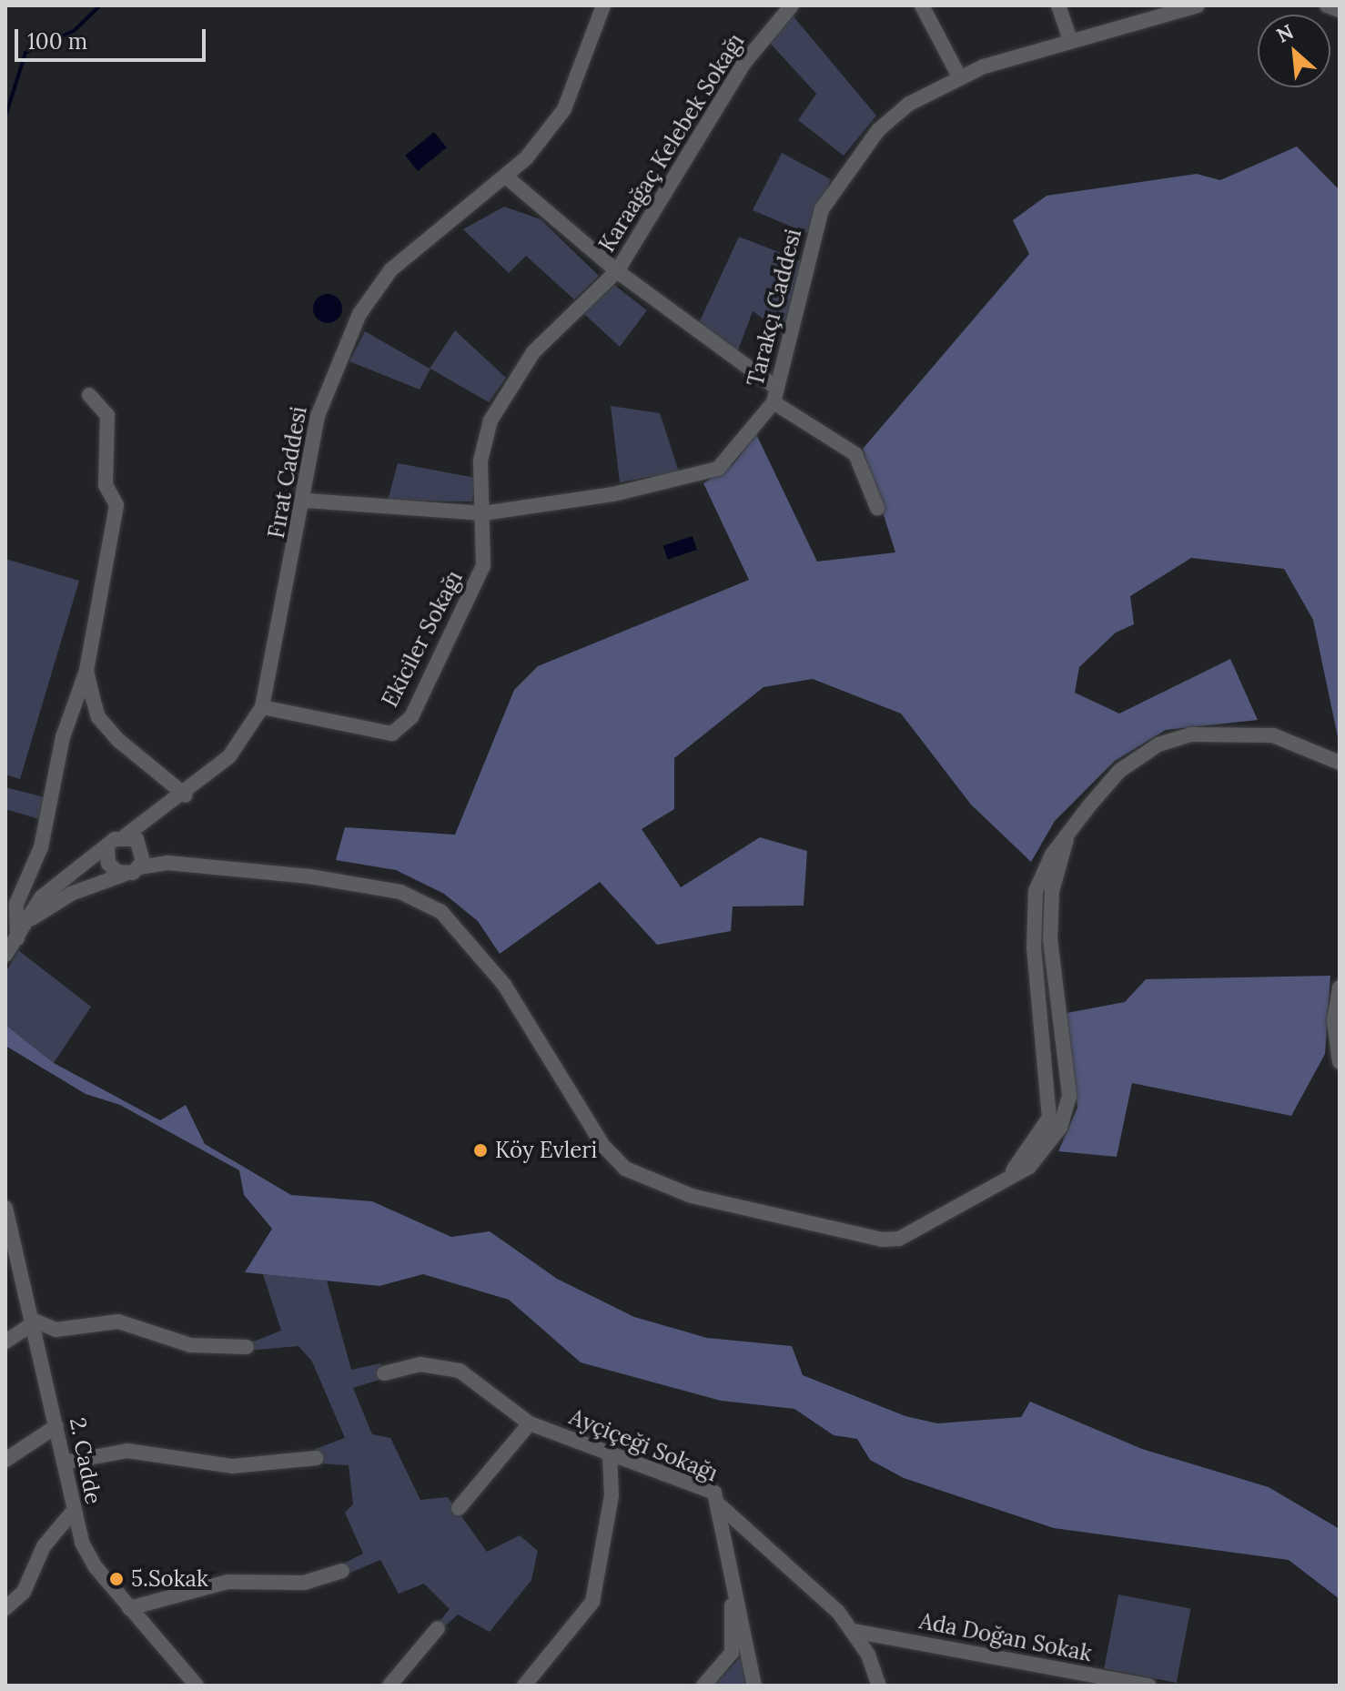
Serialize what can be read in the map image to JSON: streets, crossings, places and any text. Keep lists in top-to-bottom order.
{
  "streets": {
    "street": [
      "Karaağaç Kelebek Sokağı",
      "Tarakçı Caddesi",
      "Fırat Caddesi",
      "Ekiciler Sokağı",
      "Ayçiçeği Sokağı",
      "2. Cadde",
      "Ada Doğan Sokak"
    ]
  },
  "crossings": [
    ["Karaağaç Kelebek Sokağı", "Tarakçı Caddesi"],
    ["Karaağaç Kelebek Sokağı", "Ekiciler Sokağı"],
    ["Tarakçı Caddesi", "Fırat Caddesi"],
    ["Tarakçı Caddesi", "Ekiciler Sokağı"],
    ["Fırat Caddesi", "Ekiciler Sokağı"]
  ],
  "places": ["Köy Evleri", "5.Sokak"],
  "scale_bar": "100 m",
  "north": "top left"
}
